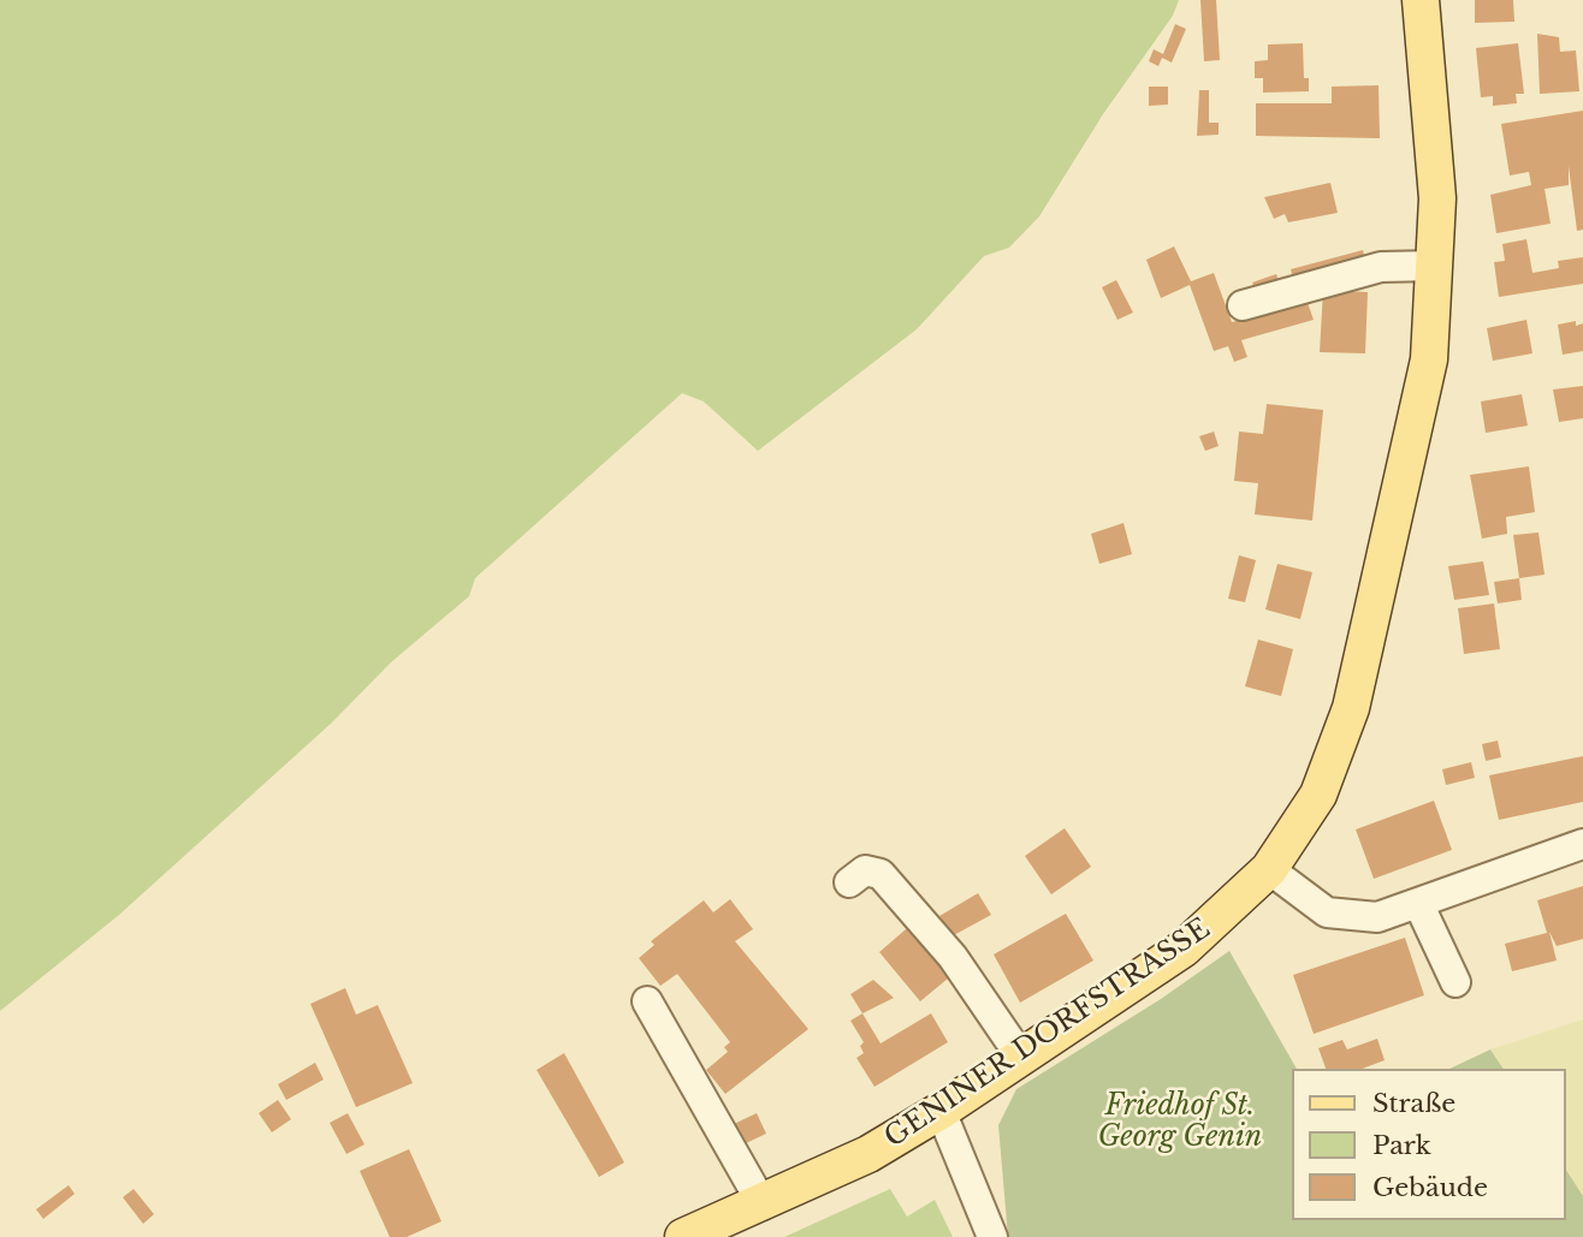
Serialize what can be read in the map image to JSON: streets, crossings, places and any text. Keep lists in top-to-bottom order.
{
  "streets": {
    "main road": ["GENINER DORFSTRASSE"]
  },
  "parks": ["Friedhof St. Georg Genin"],
  "legend": ["Straße", "Park", "Gebäude"]
}
